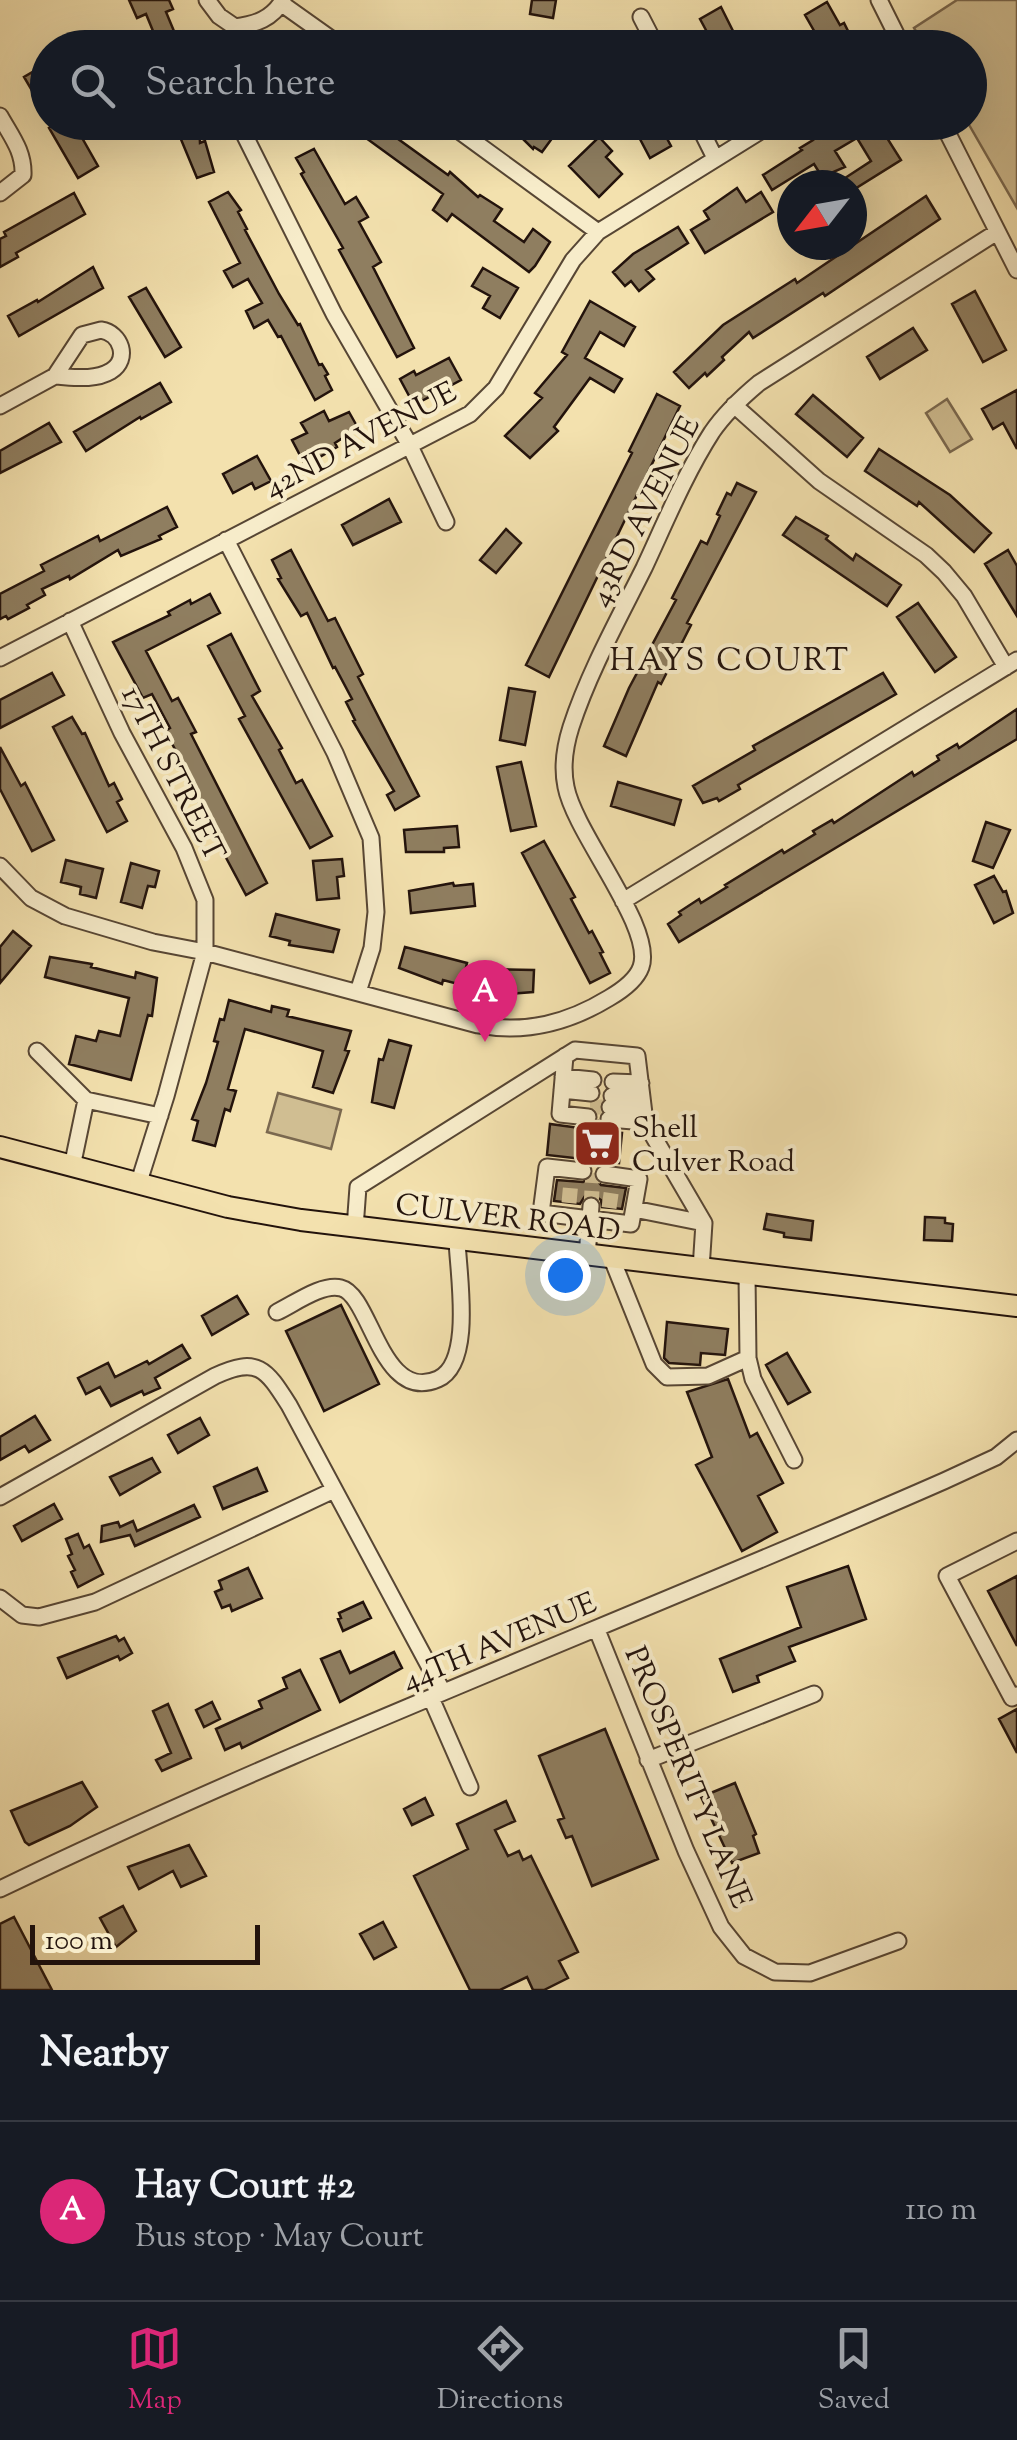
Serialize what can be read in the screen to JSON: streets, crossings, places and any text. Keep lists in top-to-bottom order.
{
  "streets": {
    "main road": ["CULVER ROAD"],
    "street": [
      "42ND AVENUE",
      "43RD AVENUE",
      "17TH STREET",
      "44TH AVENUE",
      "PROSPERITY LANE"
    ]
  },
  "crossings": [
    ["42ND AVENUE", "17TH STREET"],
    ["17TH STREET", "CULVER ROAD"],
    ["44TH AVENUE", "PROSPERITY LANE"]
  ],
  "districts": ["HAYS COURT"],
  "places": {
    "supermarket": ["Shell Culver Road"]
  },
  "scale_bar": "100 m",
  "north": "bottom left",
  "page": {
    "search": "Search here",
    "pins": "A",
    "scale": "100 m",
    "heading": "Nearby",
    "list": [
      {
        "mark": "A",
        "name": "Hay Court #2",
        "note": "Bus stop · May Court",
        "value": "110 m"
      }
    ],
    "nav": ["Map", "Directions", "Saved"]
  }
}
